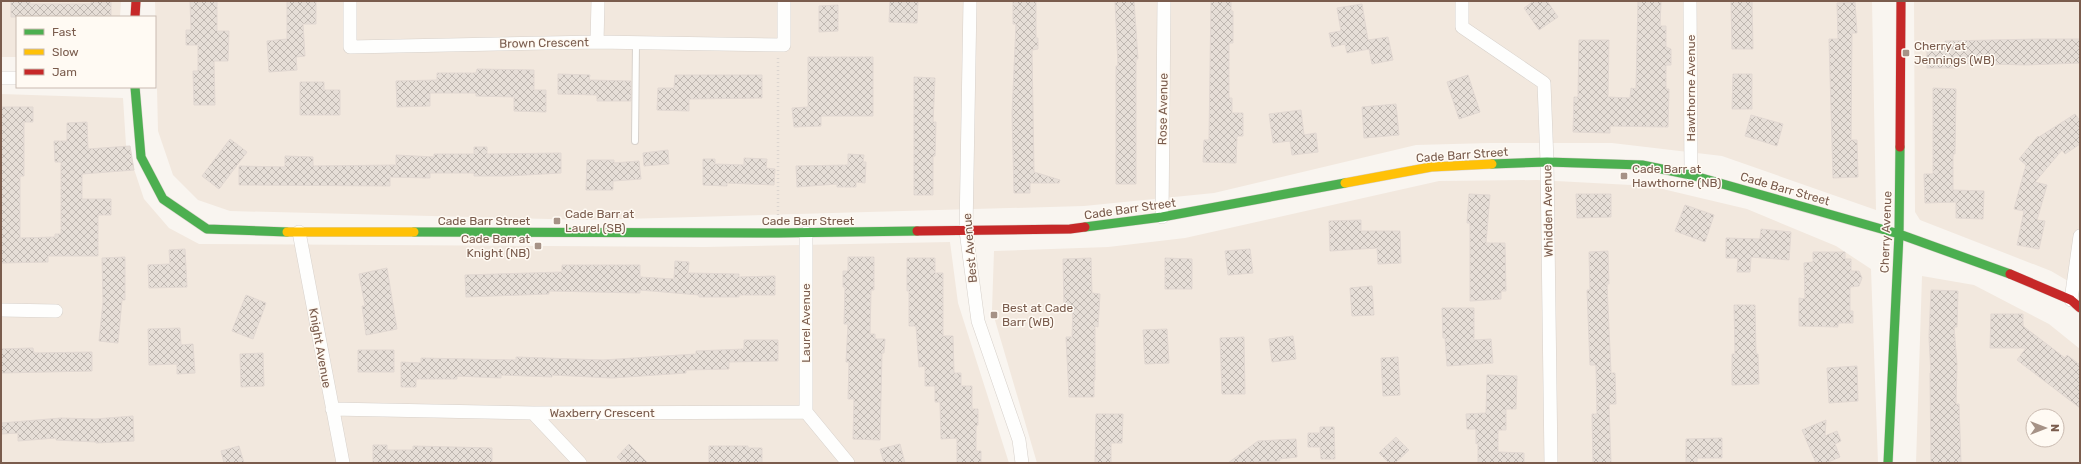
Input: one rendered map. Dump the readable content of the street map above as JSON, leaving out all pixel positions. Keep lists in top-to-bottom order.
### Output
{
  "streets": {
    "street": [
      "Brown Crescent",
      "Hawthorne Avenue",
      "Rose Avenue",
      "Cade Barr Street",
      "Whidden Avenue",
      "Cherry Avenue",
      "Best Avenue",
      "Laurel Avenue",
      "Knight Avenue",
      "Waxberry Crescent"
    ]
  },
  "crossings": [
    ["Hawthorne Avenue", "Cade Barr Street"],
    ["Rose Avenue", "Cade Barr Street"],
    ["Cade Barr Street", "Whidden Avenue"],
    ["Cade Barr Street", "Cherry Avenue"],
    ["Cade Barr Street", "Best Avenue"],
    ["Cade Barr Street", "Laurel Avenue"],
    ["Cade Barr Street", "Knight Avenue"],
    ["Laurel Avenue", "Waxberry Crescent"],
    ["Knight Avenue", "Waxberry Crescent"]
  ],
  "places": {
    "transit": [
      "Cherry at Jennings (WB)",
      "Cade Barr at Hawthorne (NB)",
      "Cade Barr at Laurel (SB)",
      "Cade Barr at Knight (NB)",
      "Best at Cade Barr (WB)"
    ]
  },
  "legend": ["Fast", "Slow", "Jam"],
  "north": "right"
}
